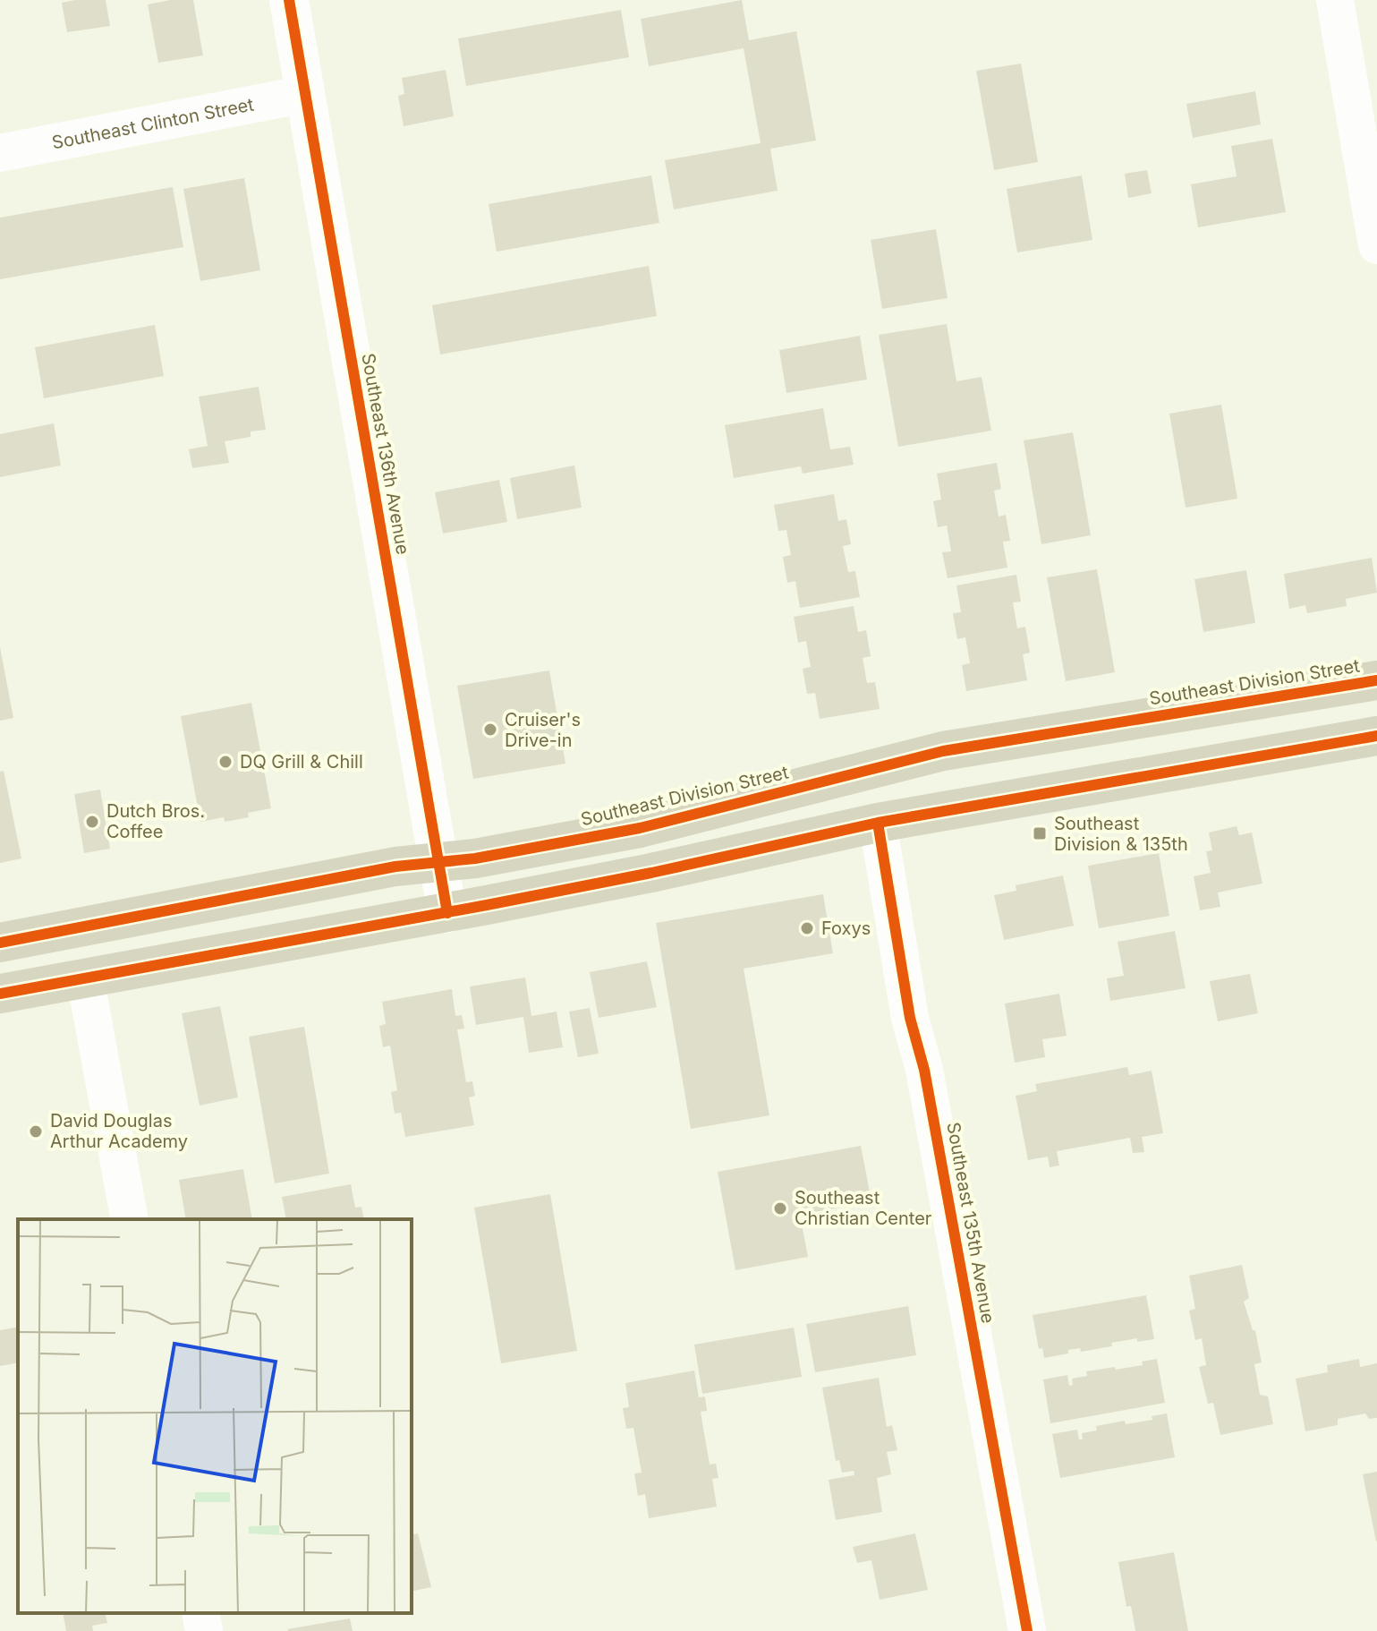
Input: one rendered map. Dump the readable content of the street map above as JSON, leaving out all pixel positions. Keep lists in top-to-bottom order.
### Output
{
  "streets": {
    "main road": ["Southeast Division Street"],
    "street": ["Southeast Clinton Street", "Southeast 136th Avenue", "Southeast 135th Avenue"]
  },
  "crossings": [
    ["Southeast Clinton Street", "Southeast 136th Avenue"],
    ["Southeast 136th Avenue", "Southeast Division Street"]
  ],
  "places": {
    "other": [
      "Cruiser's Drive-in",
      "DQ Grill & Chill",
      "Dutch Bros. Coffee",
      "Foxys",
      "David Douglas Arthur Academy",
      "Southeast Christian Center"
    ],
    "transit": ["Southeast Division & 135th"]
  }
}
